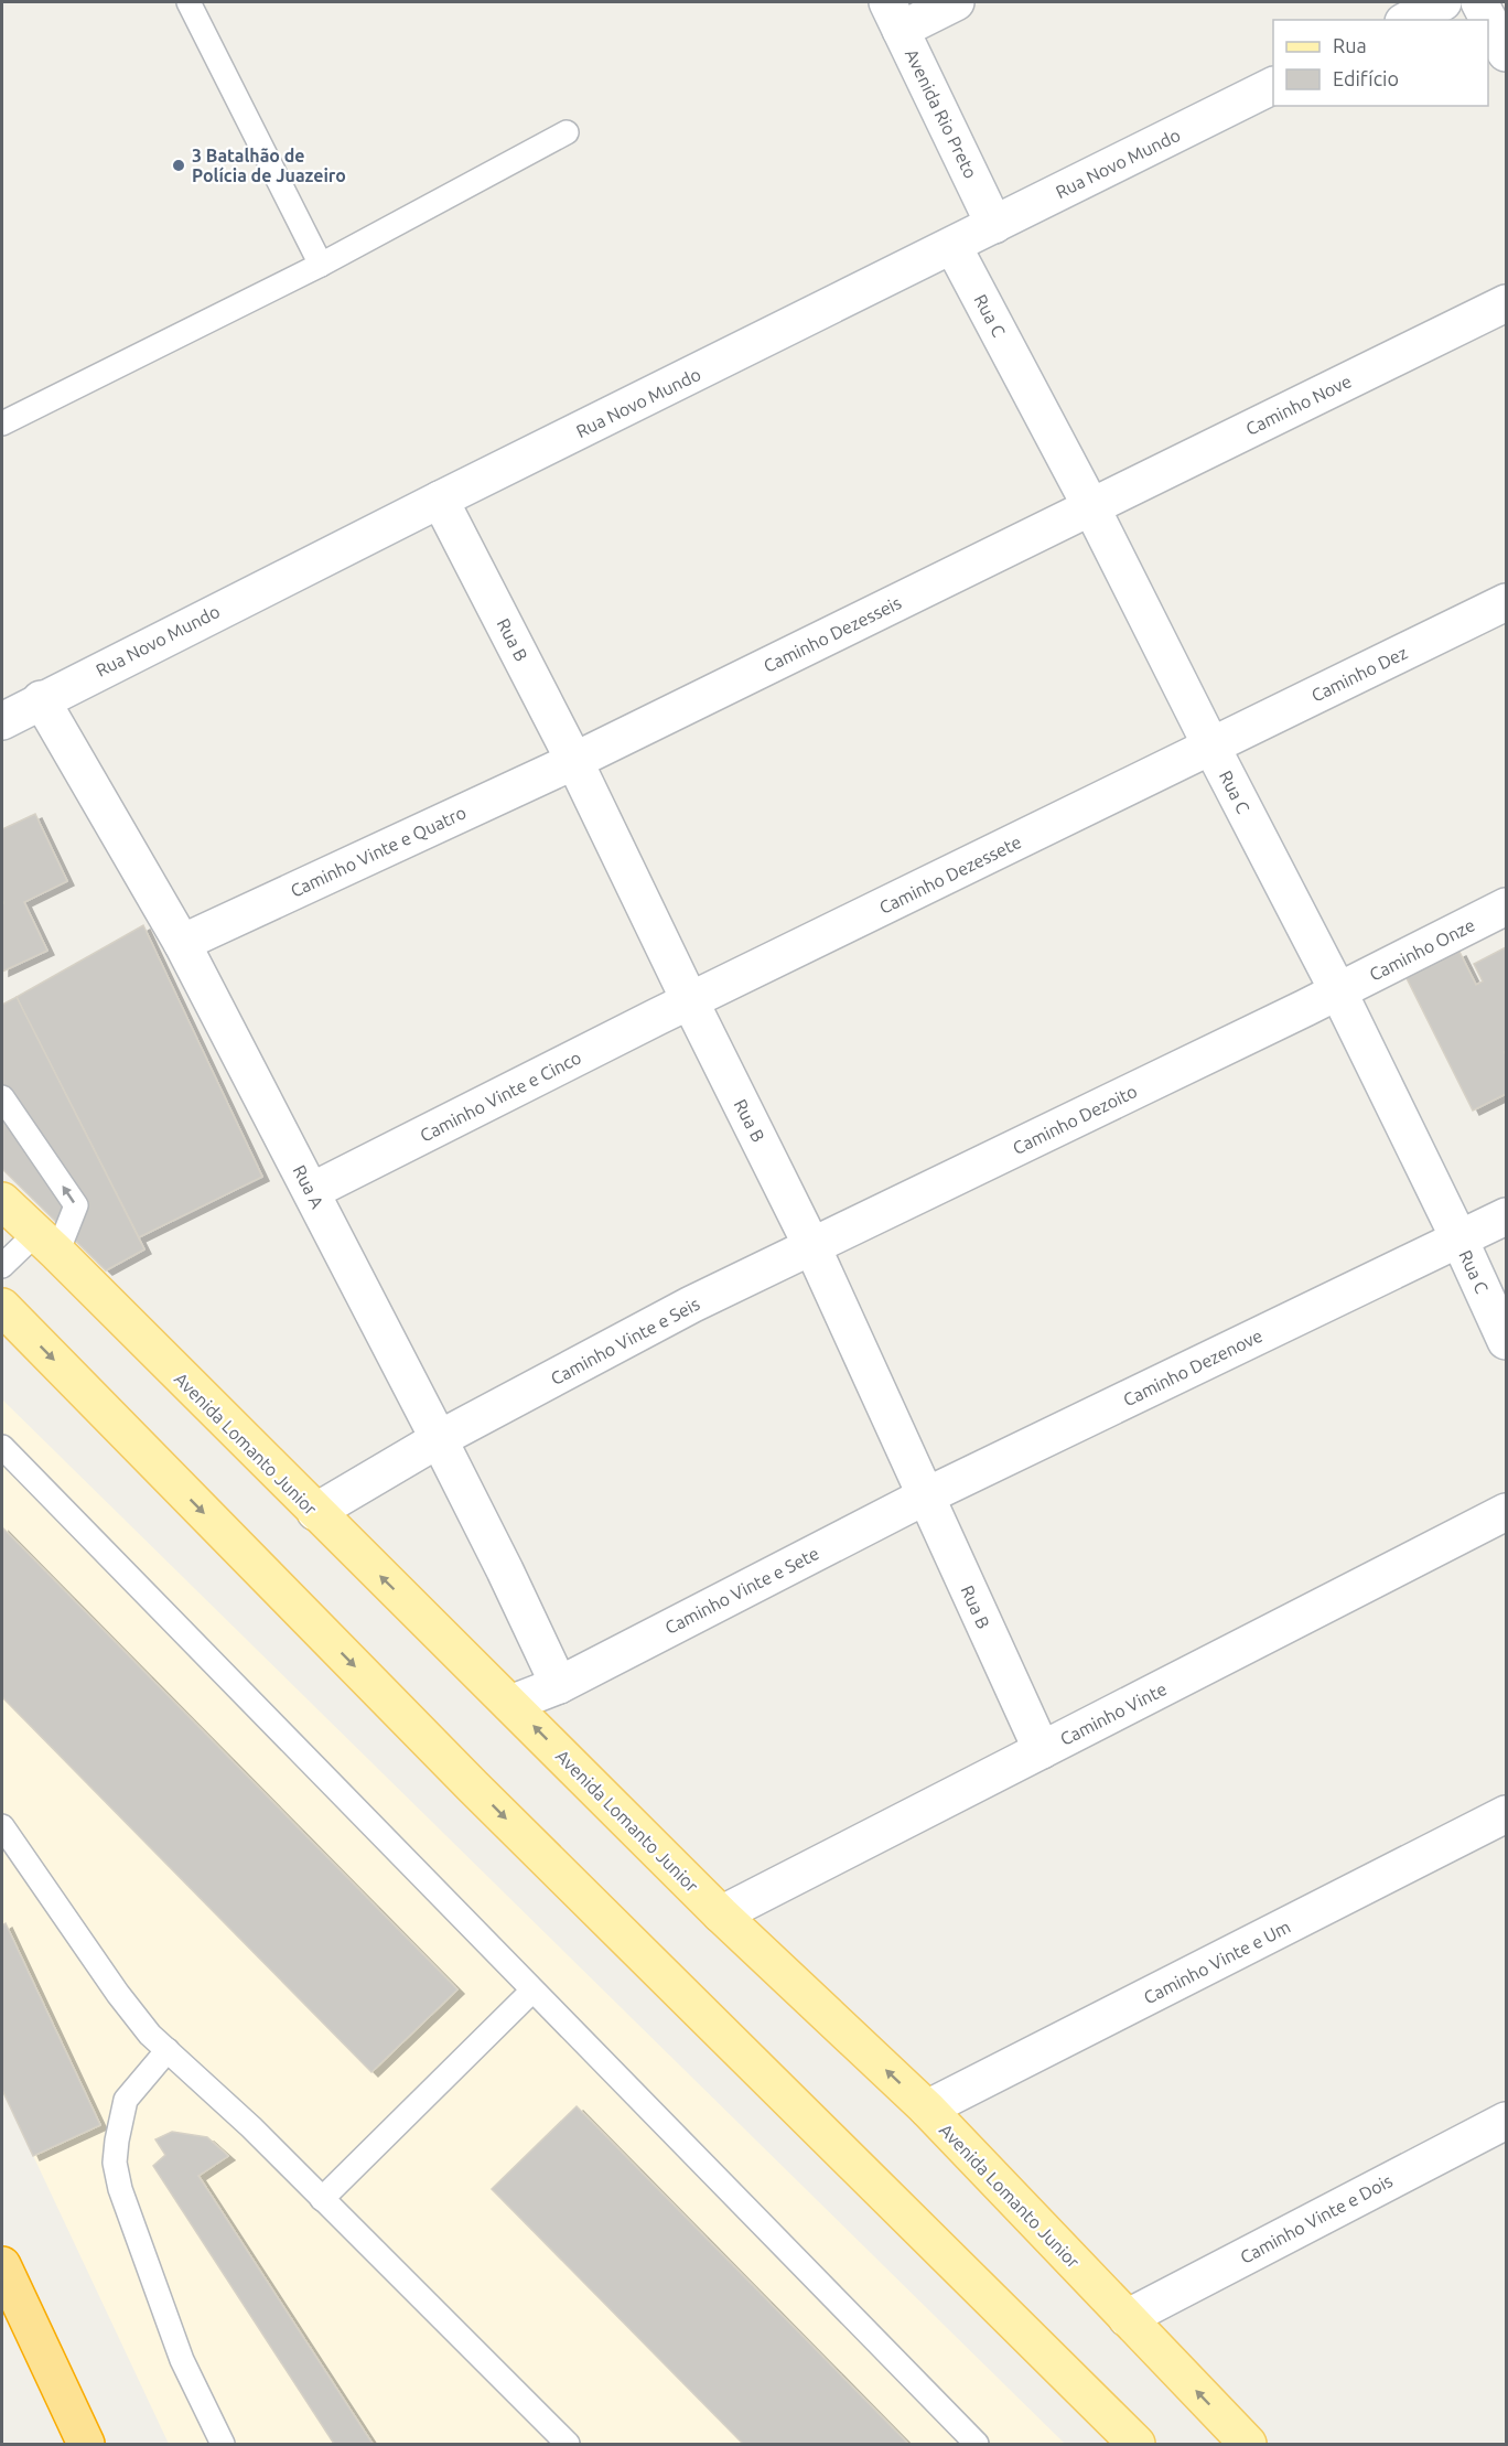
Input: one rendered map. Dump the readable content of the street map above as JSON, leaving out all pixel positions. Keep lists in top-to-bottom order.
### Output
{
  "streets": {
    "main road": ["Avenida Lomanto Junior"],
    "street": [
      "Avenida Rio Preto",
      "Rua Novo Mundo",
      "Rua C",
      "Caminho Nove",
      "Caminho Dezesseis",
      "Rua B",
      "Caminho Dez",
      "Caminho Vinte e Quatro",
      "Caminho Dezessete",
      "Caminho Onze",
      "Caminho Vinte e Cinco",
      "Caminho Dezoito",
      "Rua A",
      "Caminho Vinte e Seis",
      "Caminho Dezenove",
      "Caminho Vinte e Sete",
      "Caminho Vinte",
      "Caminho Vinte e Um",
      "Caminho Vinte e Dois"
    ]
  },
  "crossings": [
    ["Avenida Rio Preto", "Rua Novo Mundo"],
    ["Rua Novo Mundo", "Rua C"],
    ["Rua Novo Mundo", "Rua B"],
    ["Rua Novo Mundo", "Rua A"],
    ["Rua C", "Caminho Nove"],
    ["Rua C", "Caminho Dezesseis"],
    ["Rua C", "Caminho Dez"],
    ["Rua C", "Caminho Dezessete"],
    ["Rua C", "Caminho Onze"],
    ["Rua C", "Caminho Dezoito"],
    ["Rua C", "Caminho Dezenove"],
    ["Caminho Nove", "Caminho Dezesseis"],
    ["Caminho Dezesseis", "Rua B"],
    ["Caminho Dezesseis", "Caminho Vinte e Quatro"],
    ["Rua B", "Caminho Vinte e Quatro"],
    ["Rua B", "Caminho Dezessete"],
    ["Rua B", "Caminho Vinte e Cinco"],
    ["Rua B", "Caminho Dezoito"],
    ["Rua B", "Caminho Vinte e Seis"],
    ["Rua B", "Caminho Dezenove"],
    ["Rua B", "Caminho Vinte e Sete"],
    ["Rua B", "Caminho Vinte"],
    ["Caminho Dez", "Caminho Dezessete"],
    ["Caminho Vinte e Quatro", "Rua A"],
    ["Caminho Dezessete", "Caminho Vinte e Cinco"],
    ["Caminho Onze", "Caminho Dezoito"],
    ["Caminho Vinte e Cinco", "Rua A"],
    ["Caminho Dezoito", "Caminho Vinte e Seis"],
    ["Rua A", "Caminho Vinte e Seis"],
    ["Rua A", "Caminho Vinte e Sete"],
    ["Caminho Vinte e Seis", "Avenida Lomanto Junior"],
    ["Caminho Dezenove", "Caminho Vinte e Sete"],
    ["Avenida Lomanto Junior", "Caminho Vinte e Sete"],
    ["Avenida Lomanto Junior", "Caminho Vinte"],
    ["Avenida Lomanto Junior", "Caminho Vinte e Um"],
    ["Avenida Lomanto Junior", "Caminho Vinte e Dois"]
  ],
  "places": ["3 Batalhão de Polícia de Juazeiro"],
  "legend": ["Rua", "Edifício"]
}
